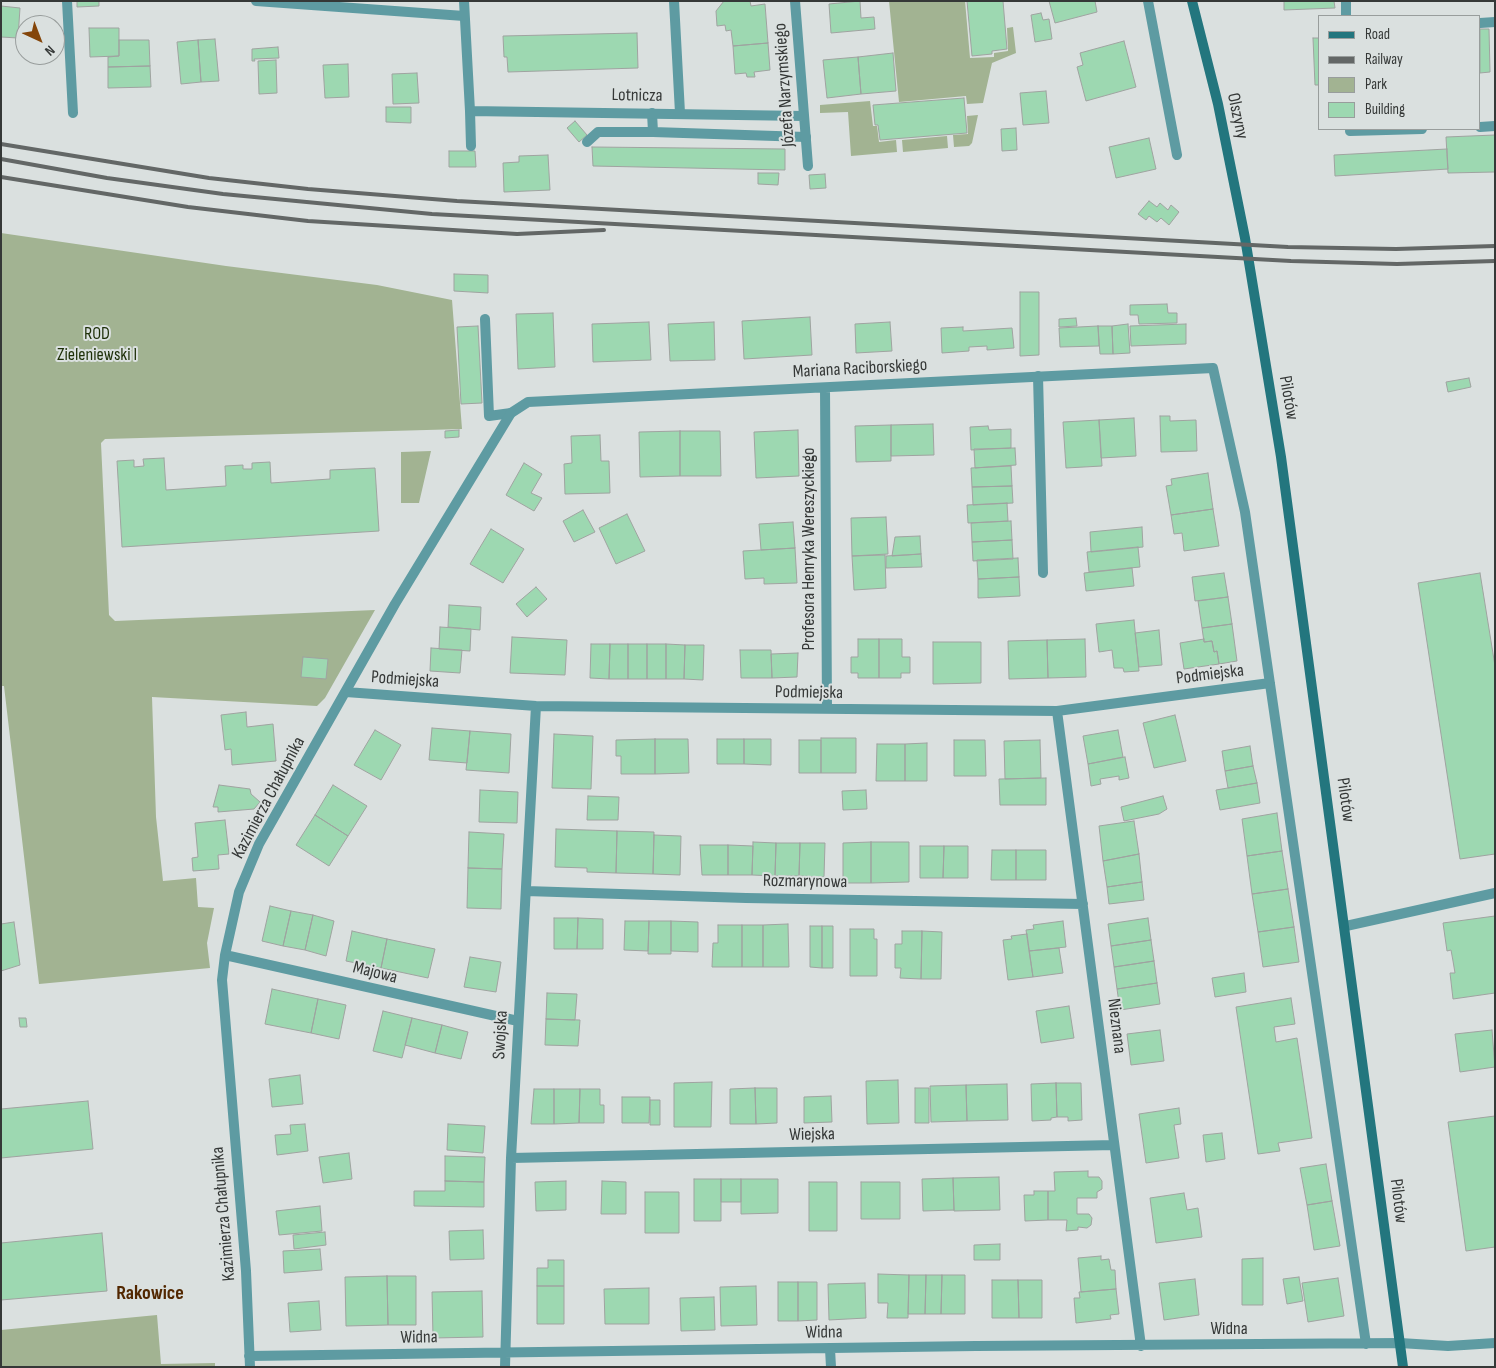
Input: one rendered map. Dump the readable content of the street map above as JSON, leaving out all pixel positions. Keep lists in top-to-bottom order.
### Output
{
  "streets": {
    "street": [
      "Józefa Narzymskiego",
      "Lotnicza",
      "Olszyny",
      "Mariana Raciborskiego",
      "Pilotów",
      "Profesora Henryka Wereszyckiego",
      "Podmiejska",
      "Kazimierza Chałupnika",
      "Rozmarynowa",
      "Majowa",
      "Nieznana",
      "Swojska",
      "Wiejska",
      "Widna"
    ]
  },
  "crossings": [
    ["Józefa Narzymskiego", "Lotnicza"],
    ["Olszyny", "Pilotów"],
    ["Mariana Raciborskiego", "Profesora Henryka Wereszyckiego"],
    ["Mariana Raciborskiego", "Podmiejska"],
    ["Mariana Raciborskiego", "Kazimierza Chałupnika"],
    ["Pilotów", "Widna"],
    ["Profesora Henryka Wereszyckiego", "Podmiejska"],
    ["Podmiejska", "Kazimierza Chałupnika"],
    ["Podmiejska", "Nieznana"],
    ["Podmiejska", "Swojska"],
    ["Kazimierza Chałupnika", "Majowa"],
    ["Kazimierza Chałupnika", "Widna"],
    ["Rozmarynowa", "Nieznana"],
    ["Rozmarynowa", "Swojska"],
    ["Majowa", "Swojska"],
    ["Nieznana", "Wiejska"],
    ["Nieznana", "Widna"],
    ["Swojska", "Wiejska"],
    ["Swojska", "Widna"]
  ],
  "districts": ["Rakowice"],
  "parks": ["ROD Zieleniewski I"],
  "legend": [
    "Road",
    "Railway",
    "Park",
    "Building"
  ],
  "north": "bottom right"
}
